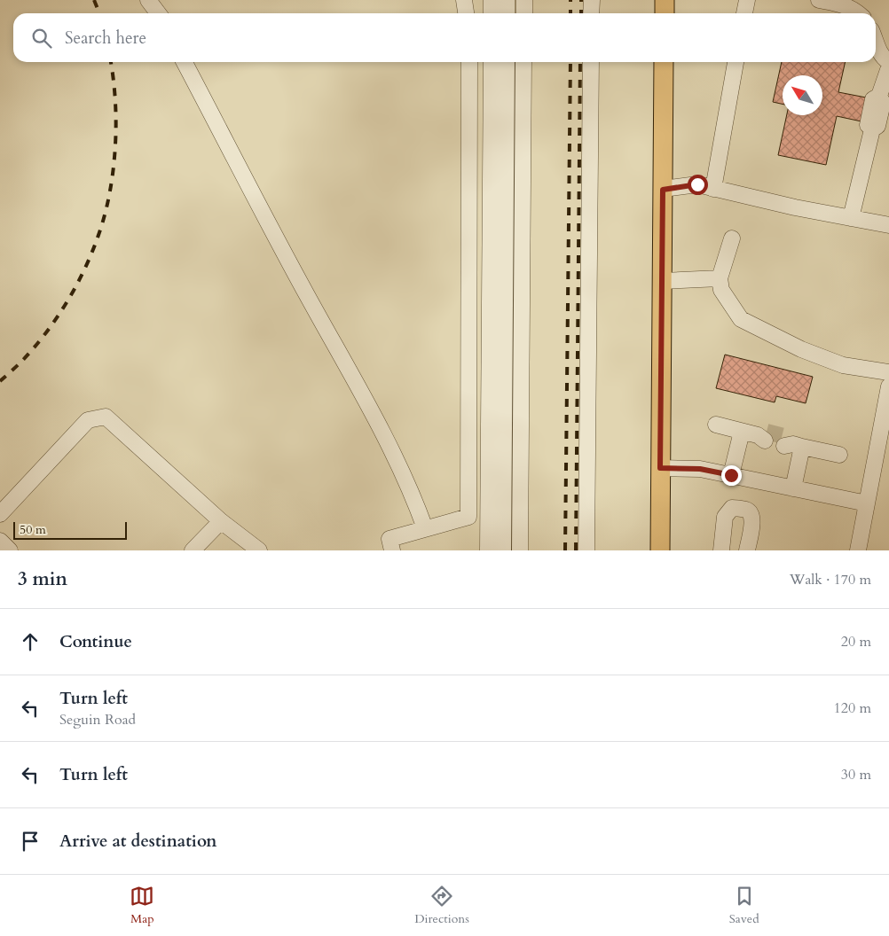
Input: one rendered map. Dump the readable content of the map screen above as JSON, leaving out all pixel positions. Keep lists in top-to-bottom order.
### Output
{
  "scale_bar": "50 m",
  "north": "top left",
  "page": {
    "search": "Search here",
    "scale": "50 m",
    "heading": ["3 min", "Walk · 170 m"],
    "list": [
      ["Continue", "20 m"],
      ["Turn left", "Seguin Road", "120 m"],
      ["Turn left", "30 m"],
      "Arrive at destination"
    ],
    "nav": ["Map", "Directions", "Saved"]
  }
}
